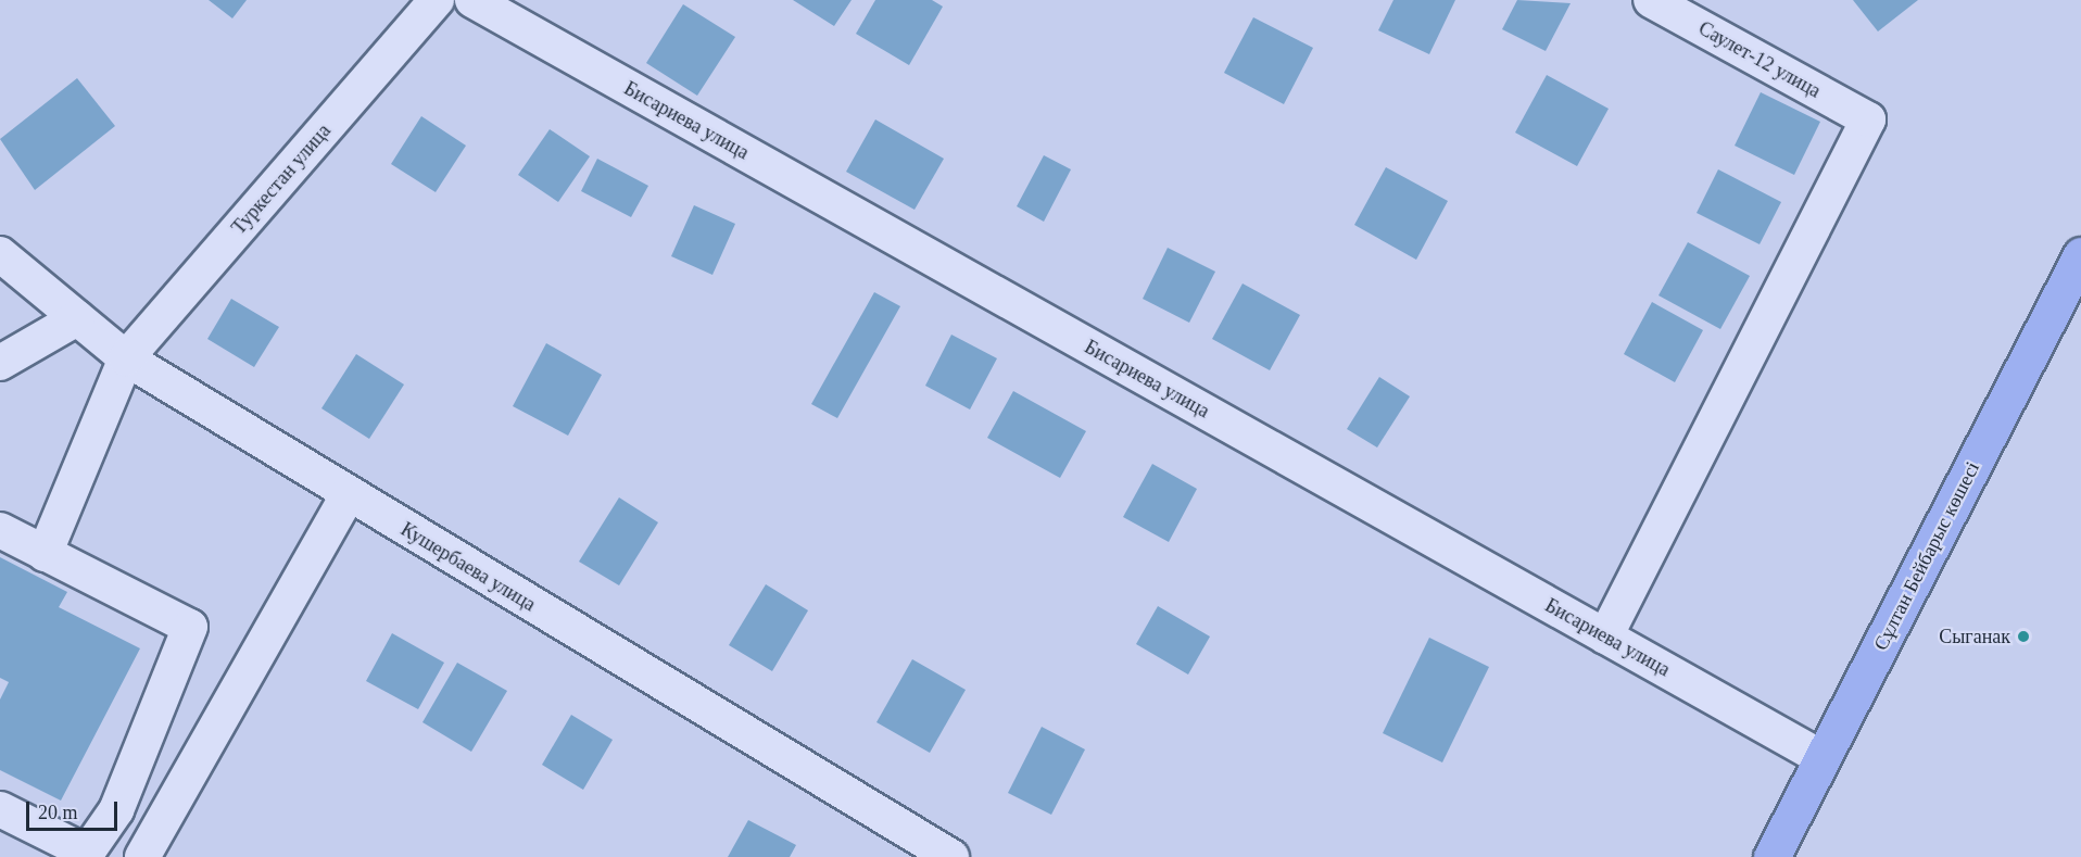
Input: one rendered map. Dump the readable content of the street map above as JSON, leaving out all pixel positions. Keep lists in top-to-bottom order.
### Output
{
  "streets": {
    "main road": ["Сұлтан Бейбарыс көшесі"],
    "street": [
      "Саулет-12 улица",
      "Бисариева улица",
      "Туркестан улица",
      "Кушербаева улица"
    ]
  },
  "crossings": [
    ["Саулет-12 улица", "Бисариева улица"],
    ["Бисариева улица", "Сұлтан Бейбарыс көшесі"],
    ["Туркестан улица", "Кушербаева улица"]
  ],
  "places": ["Сыганак"],
  "scale_bar": "20 m"
}
